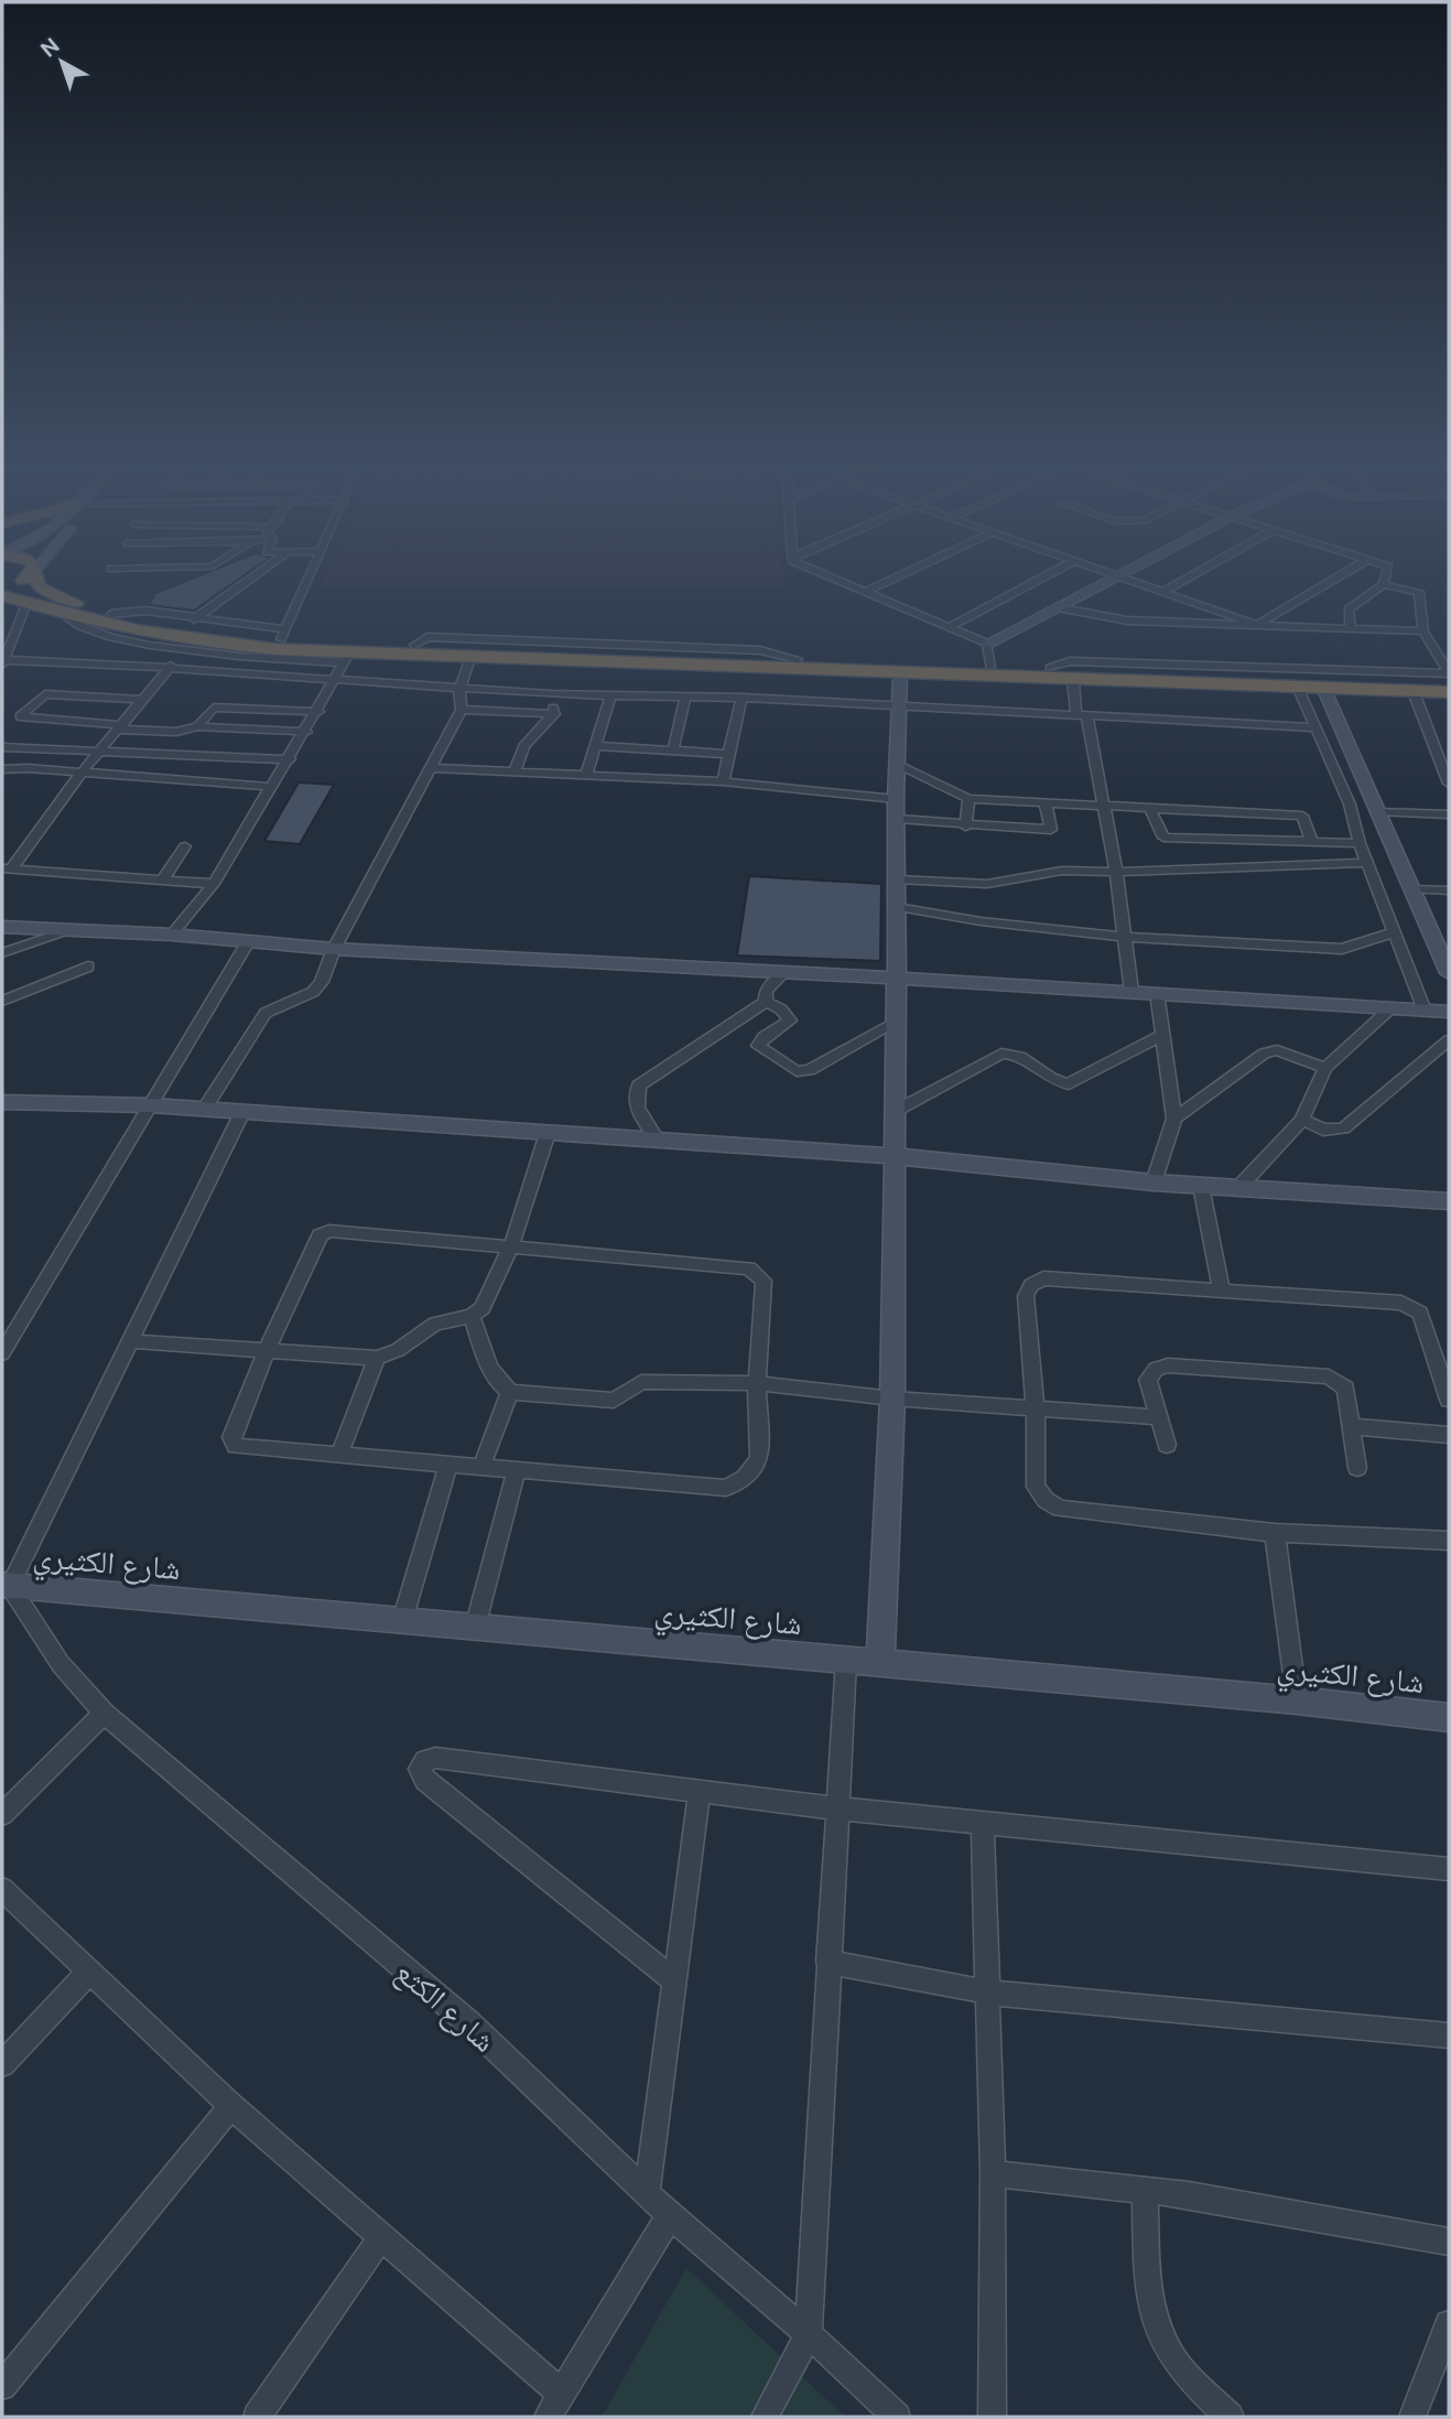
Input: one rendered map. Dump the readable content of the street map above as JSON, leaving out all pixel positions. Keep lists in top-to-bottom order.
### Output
{
  "streets": {
    "street": ["شارع الكثيري", "شارع الكثع"]
  },
  "crossings": [
    ["شارع الكثيري", "شارع الكثع"]
  ],
  "north": "top left"
}
